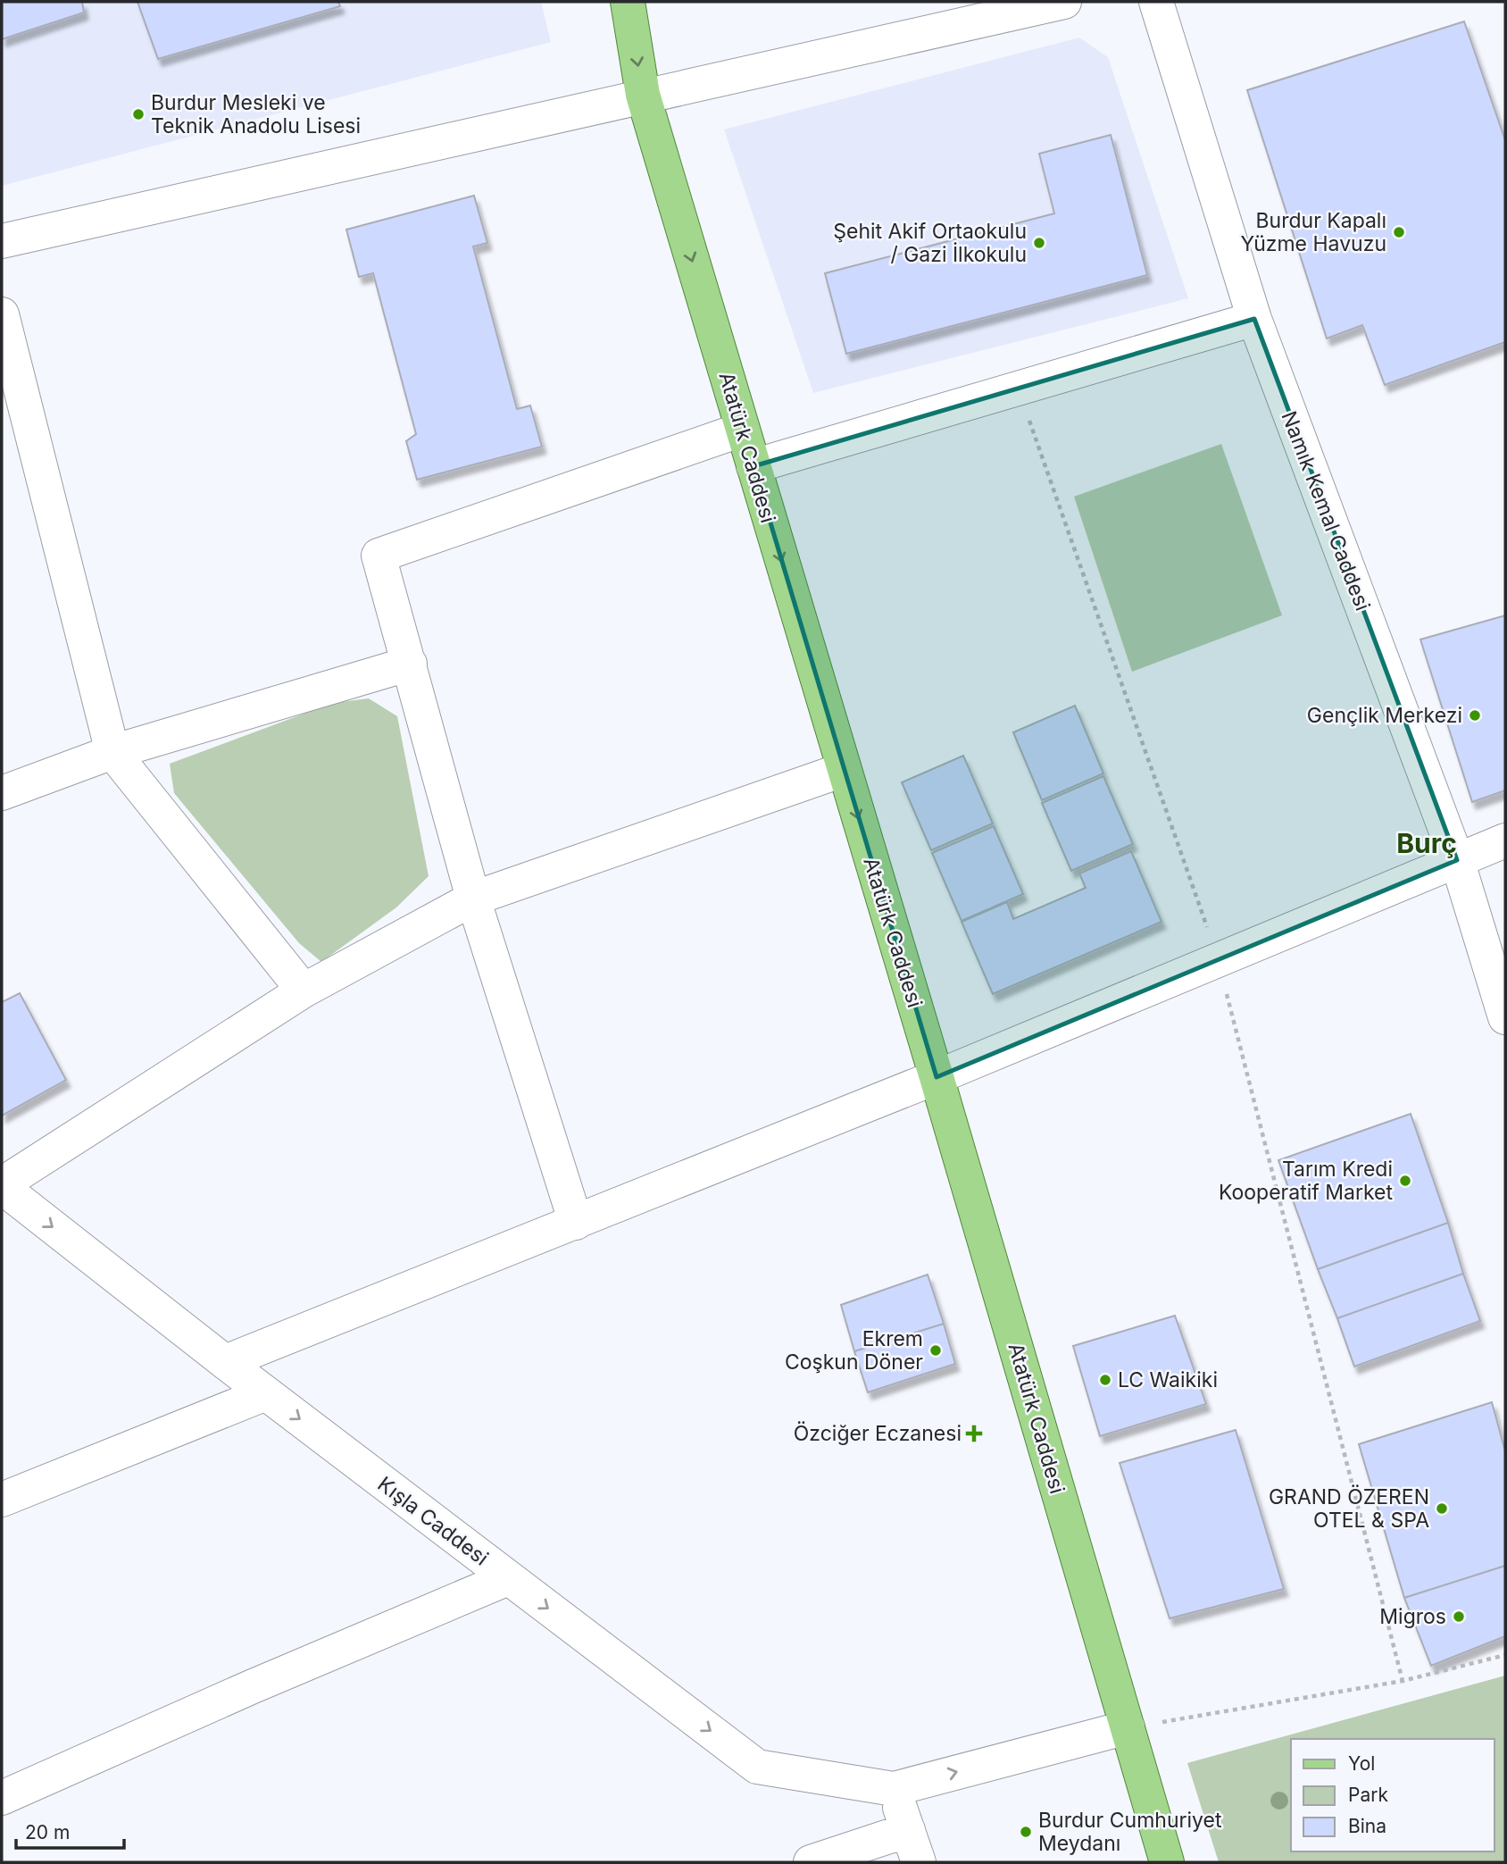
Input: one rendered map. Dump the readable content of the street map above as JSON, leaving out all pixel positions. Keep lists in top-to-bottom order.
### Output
{
  "streets": {
    "main road": ["Atatürk Caddesi"],
    "street": ["Namık Kemal Caddesi", "Kışla Caddesi"]
  },
  "one_way": ["Atatürk Caddesi", "Kışla Caddesi"],
  "districts": ["Burç"],
  "places": {
    "other": [
      "Burdur Mesleki ve Teknik Anadolu Lisesi",
      "Burdur Kapalı Yüzme Havuzu",
      "Şehit Akif Ortaokulu / Gazi İlkokulu",
      "Gençlik Merkezi",
      "Tarım Kredi Kooperatif Market",
      "Ekrem Coşkun Döner",
      "LC Waikiki",
      "GRAND ÖZEREN OTEL & SPA",
      "Migros",
      "Burdur Cumhuriyet Meydanı"
    ],
    "health": ["Özciğer Eczanesi"]
  },
  "legend": ["Yol", "Park", "Bina"],
  "scale_bar": "20 m"
}
